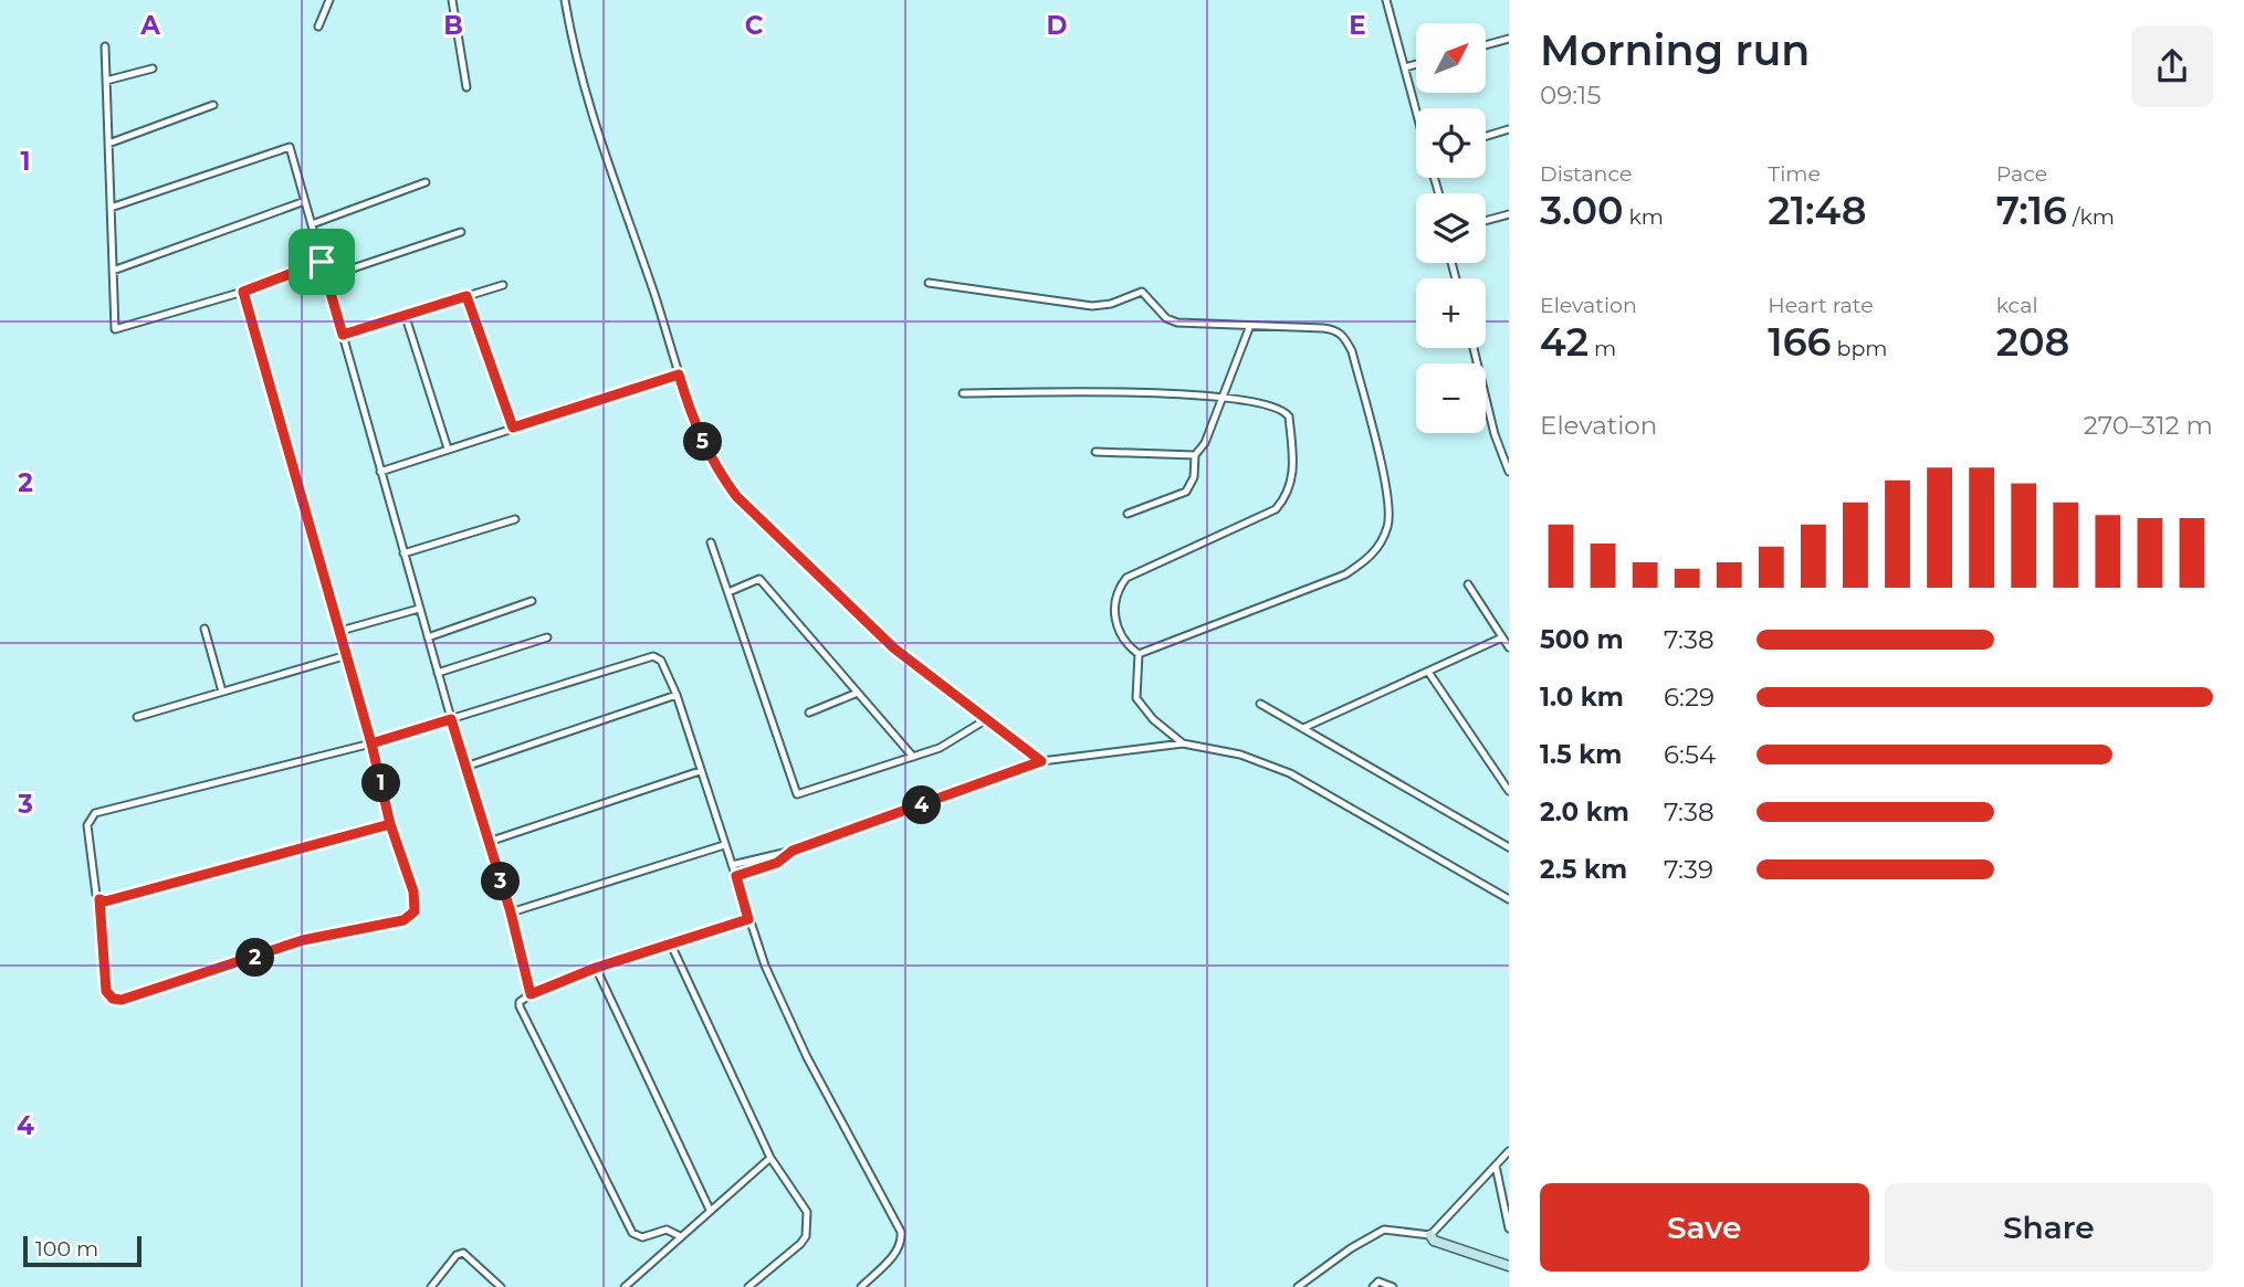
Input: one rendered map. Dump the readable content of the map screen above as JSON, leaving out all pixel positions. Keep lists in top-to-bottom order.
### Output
{
  "scale_bar": "100 m",
  "north": "top right",
  "page": {
    "heading": ["Morning run", "09:15"],
    "map_buttons": ["+", "−"],
    "stats": [
      ["Distance", "3.00 km"],
      ["Time", "21:48"],
      ["Pace", "7:16 /km"],
      ["Elevation", "42 m"],
      ["Heart rate", "166 bpm"],
      ["kcal", "208"]
    ],
    "chart": ["Elevation", "270–312 m"],
    "pins": [
      "5",
      "1",
      "4",
      "3",
      "2"
    ],
    "list": [
      {
        "name": "500 m",
        "note": "7:38"
      },
      {
        "name": "1.0 km",
        "note": "6:29"
      },
      {
        "name": "1.5 km",
        "note": "6:54"
      },
      {
        "name": "2.0 km",
        "note": "7:38"
      },
      {
        "name": "2.5 km",
        "note": "7:39"
      }
    ],
    "buttons": ["Save", "Share"],
    "scale": "100 m"
  },
  "grid": {
    "columns": [
      "A",
      "B",
      "C",
      "D",
      "E"
    ],
    "rows": [
      "1",
      "2",
      "3",
      "4"
    ]
  }
}
